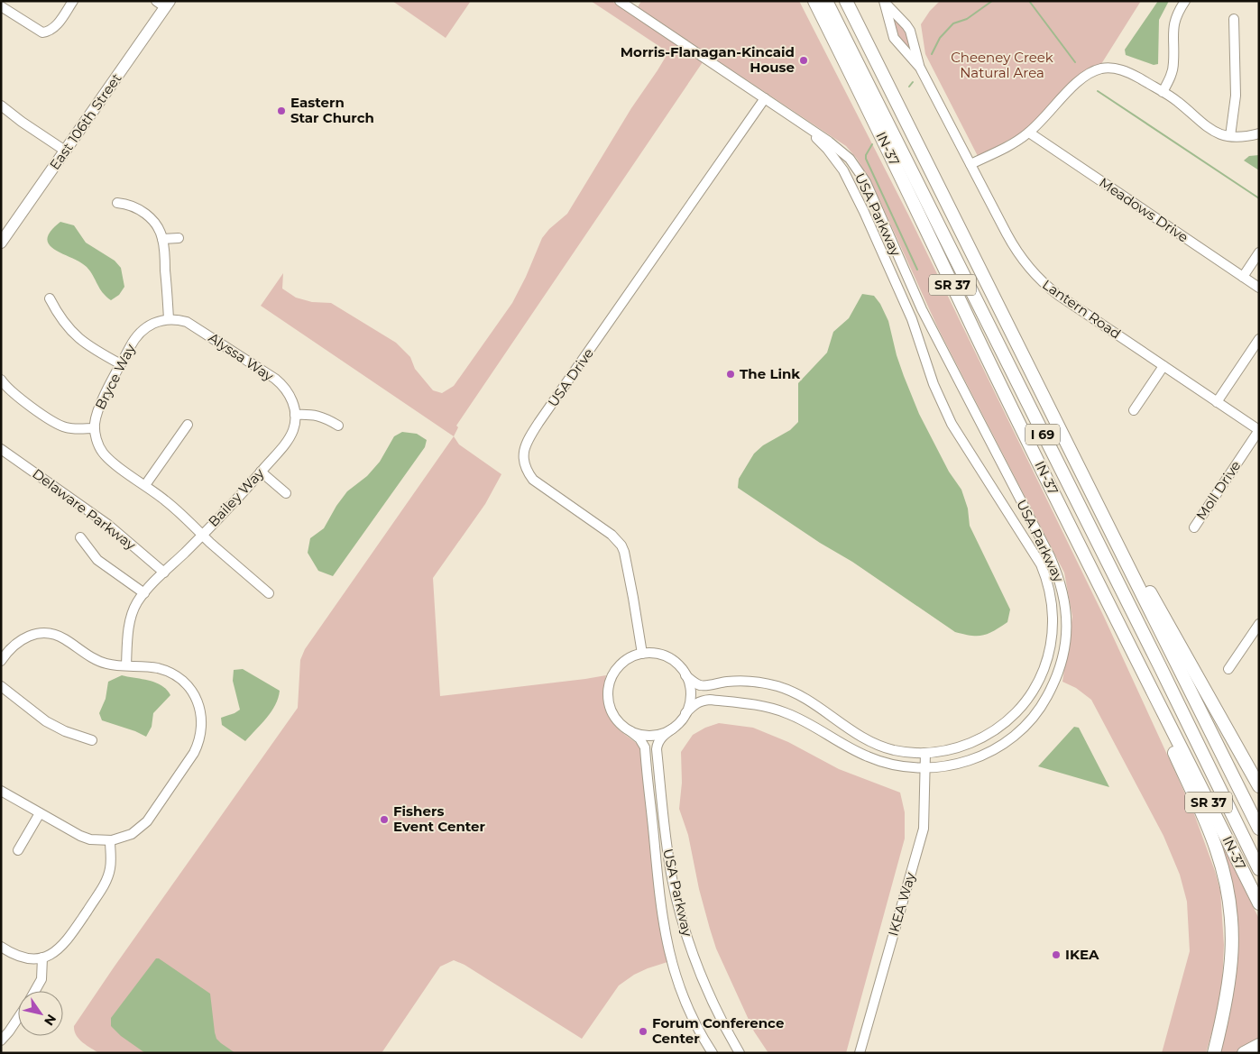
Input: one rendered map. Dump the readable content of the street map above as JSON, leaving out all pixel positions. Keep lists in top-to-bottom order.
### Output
{
  "streets": {
    "highway": ["IN-37", "SR 37", "I 69"],
    "main road": ["East 106th Street"],
    "street": [
      "Meadows Drive",
      "USA Parkway",
      "Lantern Road",
      "Alyssa Way",
      "Bryce Way",
      "USA Drive",
      "Moll Drive",
      "Bailey Way",
      "Delaware Parkway",
      "IKEA Way"
    ]
  },
  "crossings": [
    ["USA Parkway", "USA Drive"],
    ["USA Parkway", "IKEA Way"],
    ["SR 37", "I 69"],
    ["Lantern Road", "Moll Drive"],
    ["Alyssa Way", "Bryce Way"],
    ["Alyssa Way", "Bailey Way"],
    ["Bryce Way", "Bailey Way"],
    ["Bailey Way", "Delaware Parkway"]
  ],
  "parks": ["Cheeney Creek Natural Area"],
  "places": [
    "Morris-Flanagan-Kincaid House",
    "Eastern Star Church",
    "The Link",
    "Fishers Event Center",
    "IKEA",
    "Forum Conference Center"
  ],
  "north": "bottom right"
}
